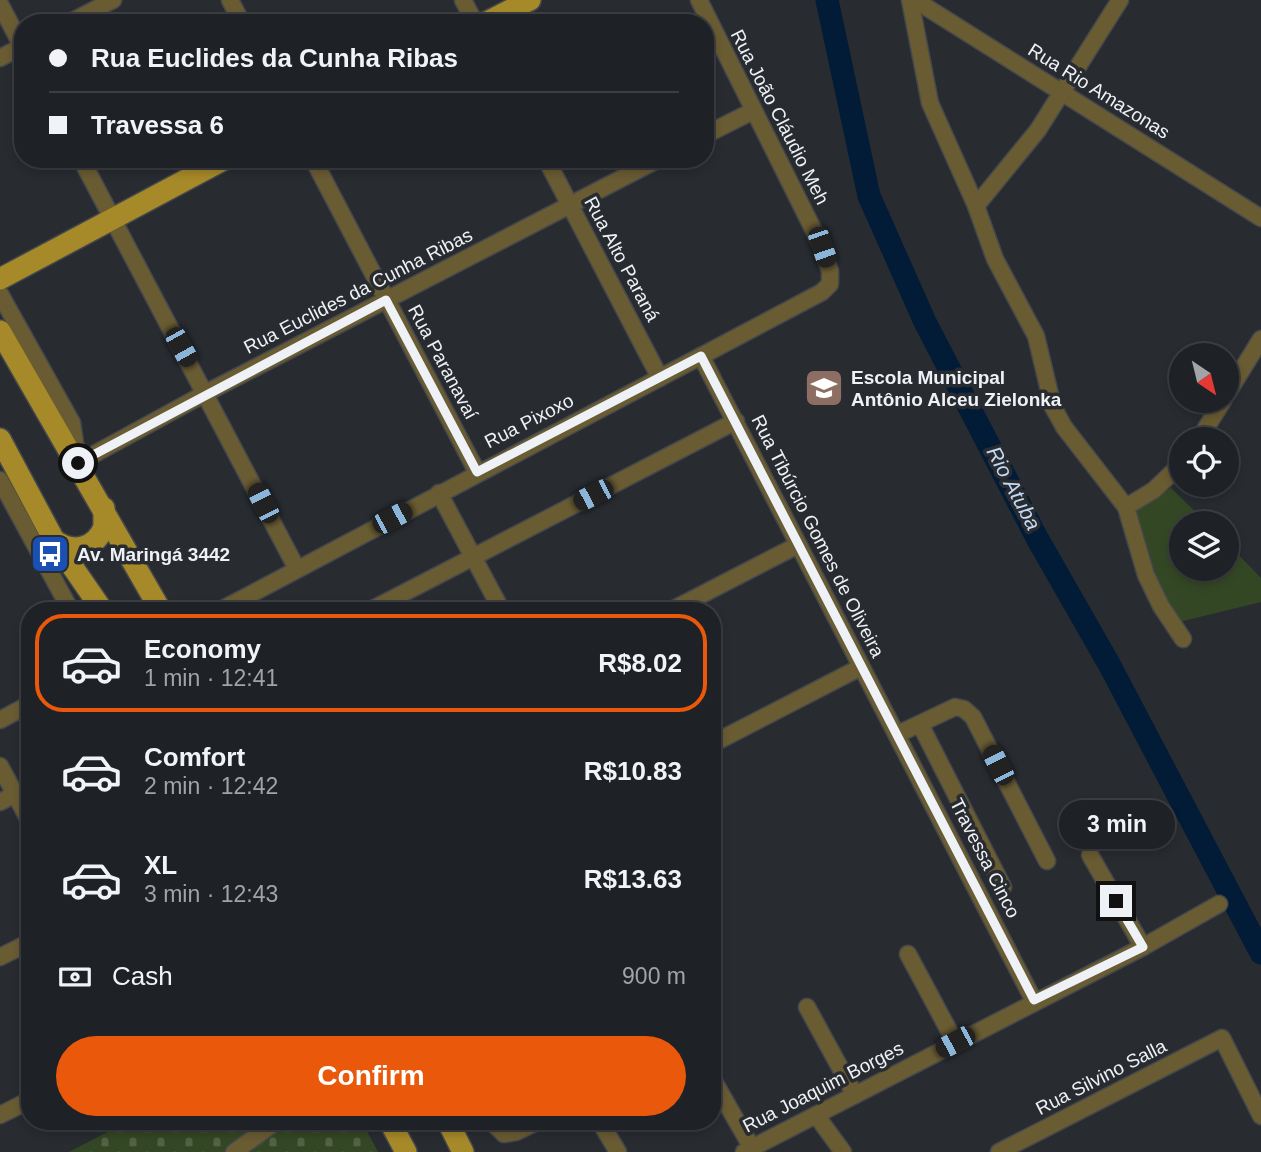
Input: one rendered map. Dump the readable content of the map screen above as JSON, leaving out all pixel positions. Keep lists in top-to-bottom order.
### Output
{
  "streets": {
    "street": [
      "Rua Rio Amazonas",
      "Rua João Cláudio Meh",
      "Rua Alto Paraná",
      "Rua Euclides da Cunha Ribas",
      "Rua Paranavaí",
      "Rua Pixoxo",
      "Rua Tibúrcio Gomes de Oliveira",
      "Travessa Cinco",
      "Rua Silvino Salla",
      "Rua Joaquim Borges"
    ]
  },
  "crossings": [
    ["Rua João Cláudio Meh", "Rua Pixoxo"],
    ["Rua Alto Paraná", "Rua Euclides da Cunha Ribas"],
    ["Rua Alto Paraná", "Rua Pixoxo"],
    ["Rua Euclides da Cunha Ribas", "Rua Paranavaí"],
    ["Rua Paranavaí", "Rua Pixoxo"],
    ["Rua Pixoxo", "Rua Tibúrcio Gomes de Oliveira"],
    ["Rua Tibúrcio Gomes de Oliveira", "Travessa Cinco"],
    ["Travessa Cinco", "Rua Joaquim Borges"]
  ],
  "water": ["Rio Atuba"],
  "places": {
    "school or university": ["Escola Municipal Antônio Alceu Zielonka"],
    "bus stop": ["Av. Maringá 3442"]
  },
  "north": "bottom right",
  "page": {
    "banner": ["Rua Euclides da Cunha Ribas", "Travessa 6"],
    "list": [
      {
        "name": "Economy",
        "note": "1 min · 12:41",
        "value": "R$8.02"
      },
      {
        "name": "Comfort",
        "note": "2 min · 12:42",
        "value": "R$10.83"
      },
      {
        "name": "XL",
        "note": "3 min · 12:43",
        "value": "R$13.63"
      }
    ],
    "bubble": "3 min",
    "pay": ["Cash", "900 m"],
    "buttons": "Confirm"
  }
}
